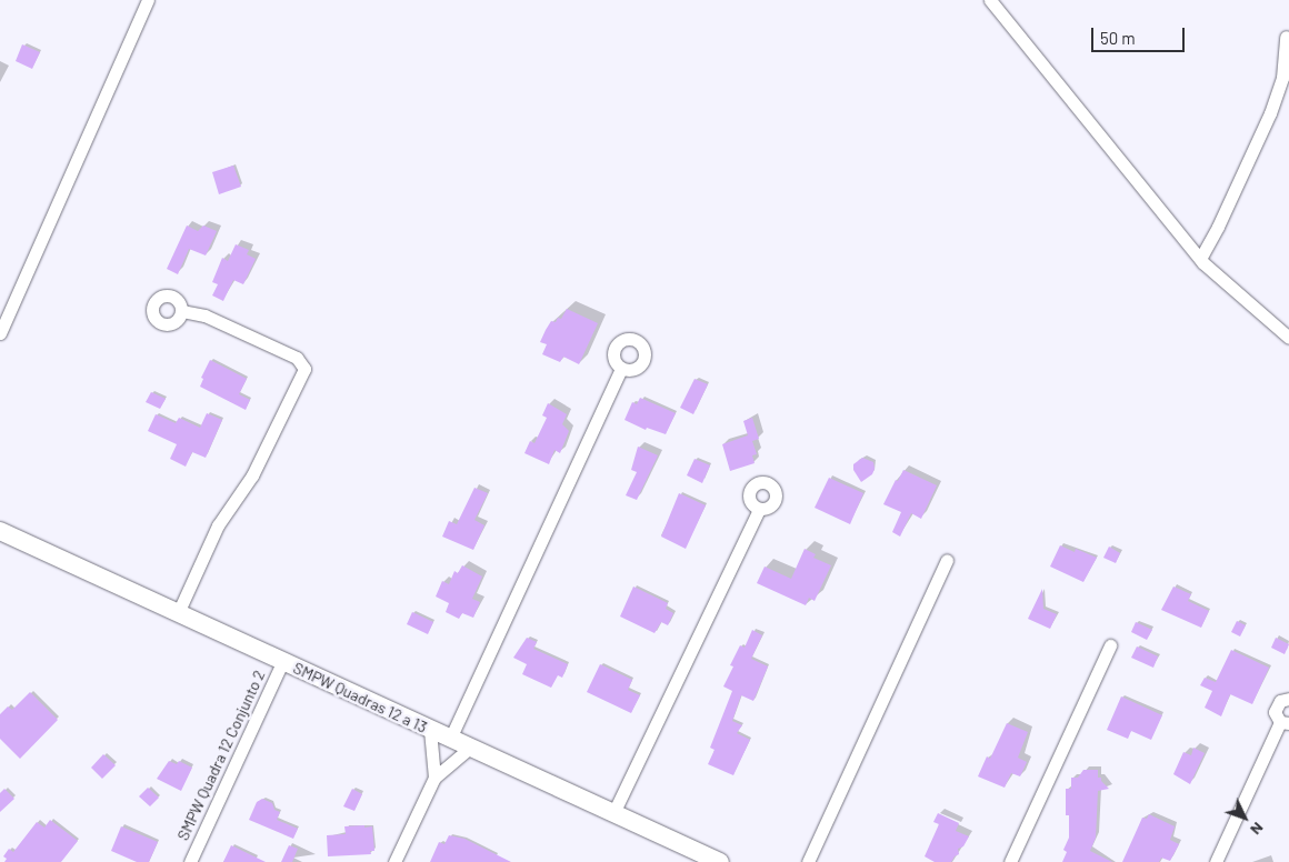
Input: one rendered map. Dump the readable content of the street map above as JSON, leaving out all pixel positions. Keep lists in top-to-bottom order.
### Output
{
  "streets": {
    "street": ["SMPW Quadras 12 a 13", "SMPW Quadra 12 Conjunto 2"]
  },
  "crossings": [
    ["SMPW Quadras 12 a 13", "SMPW Quadra 12 Conjunto 2"]
  ],
  "scale_bar": "50 m",
  "north": "bottom right"
}
